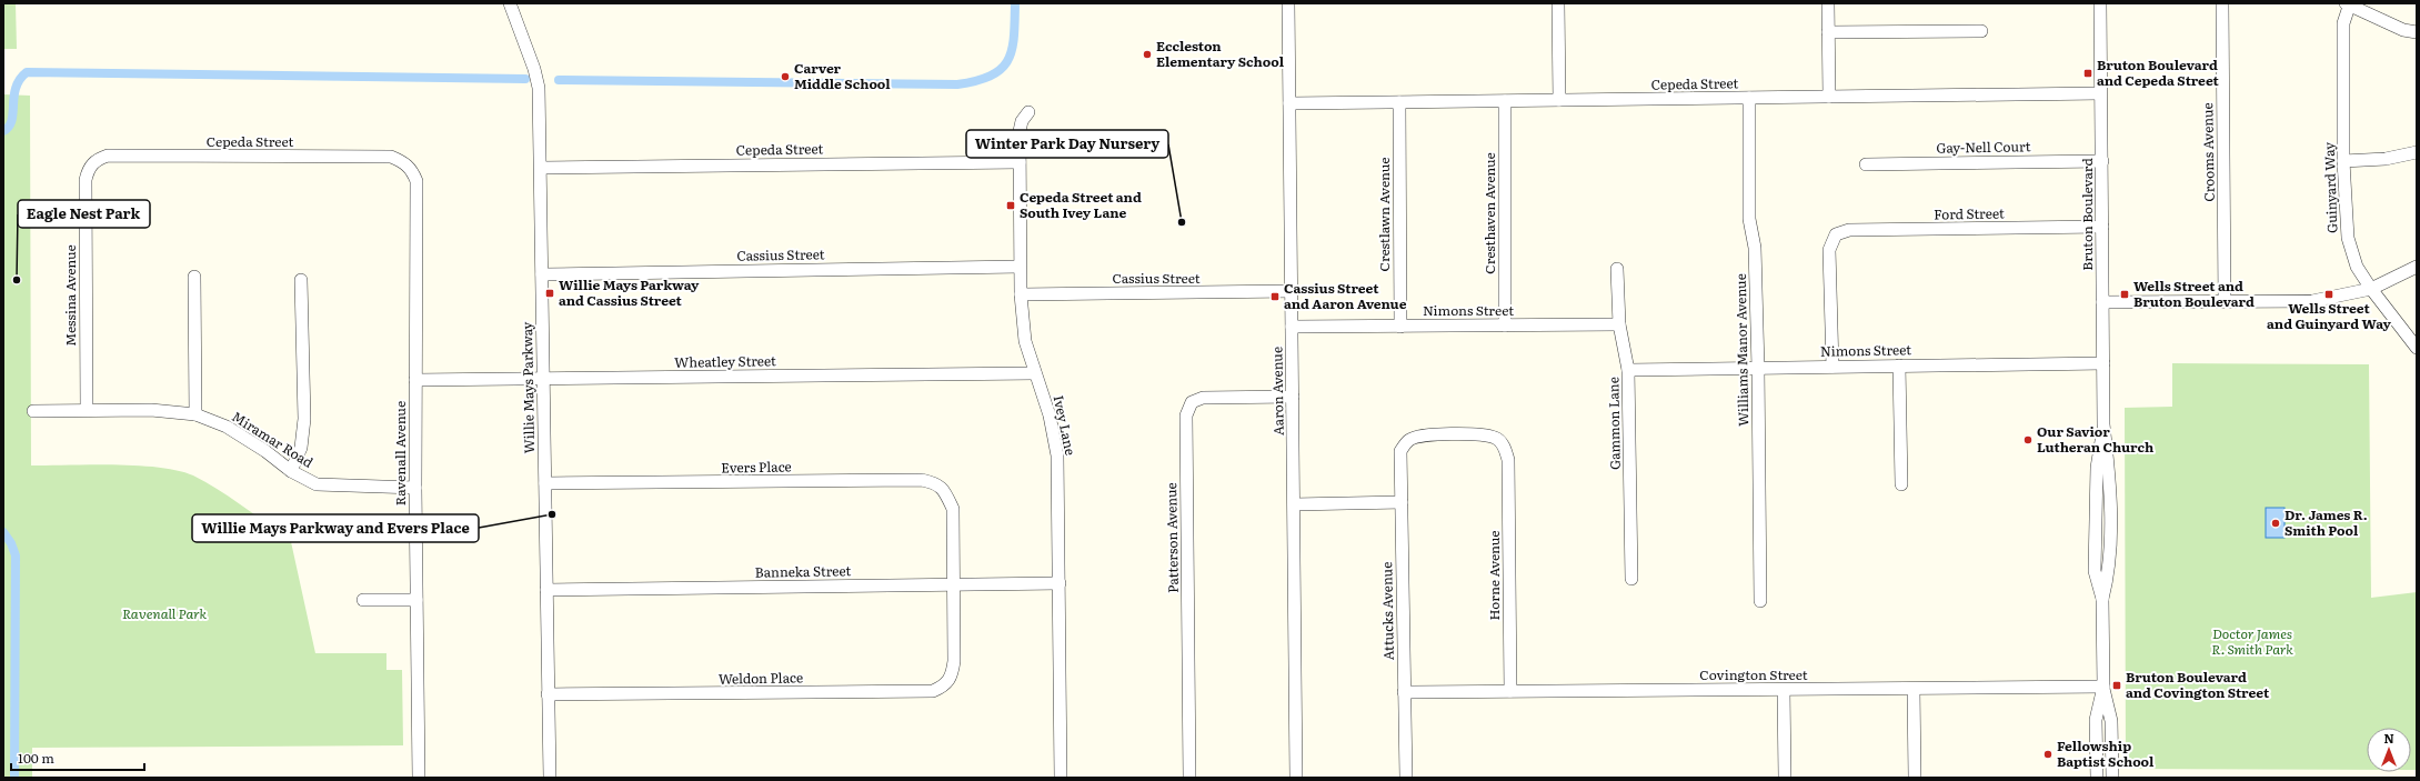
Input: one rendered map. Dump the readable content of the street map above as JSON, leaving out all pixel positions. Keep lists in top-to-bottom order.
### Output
{
  "streets": {
    "street": [
      "Cepeda Street",
      "Gay-Nell Court",
      "Crooms Avenue",
      "Guinyard Way",
      "Cresthaven Avenue",
      "Crestlawn Avenue",
      "Ford Street",
      "Bruton Boulevard",
      "Cassius Street",
      "Messina Avenue",
      "Nimons Street",
      "Williams Manor Avenue",
      "Wheatley Street",
      "Willie Mays Parkway",
      "Aaron Avenue",
      "Gammon Lane",
      "Ivey Lane",
      "Miramar Road",
      "Ravenall Avenue",
      "Evers Place",
      "Patterson Avenue",
      "Banneka Street",
      "Horne Avenue",
      "Attucks Avenue",
      "Covington Street",
      "Weldon Place"
    ]
  },
  "crossings": [
    ["Cepeda Street", "Cresthaven Avenue"],
    ["Cepeda Street", "Crestlawn Avenue"],
    ["Cepeda Street", "Bruton Boulevard"],
    ["Cepeda Street", "Messina Avenue"],
    ["Cepeda Street", "Williams Manor Avenue"],
    ["Cepeda Street", "Willie Mays Parkway"],
    ["Cepeda Street", "Aaron Avenue"],
    ["Cepeda Street", "Ivey Lane"],
    ["Cepeda Street", "Ravenall Avenue"],
    ["Gay-Nell Court", "Bruton Boulevard"],
    ["Cresthaven Avenue", "Nimons Street"],
    ["Crestlawn Avenue", "Nimons Street"],
    ["Ford Street", "Bruton Boulevard"],
    ["Ford Street", "Nimons Street"],
    ["Bruton Boulevard", "Nimons Street"],
    ["Bruton Boulevard", "Covington Street"],
    ["Cassius Street", "Willie Mays Parkway"],
    ["Cassius Street", "Aaron Avenue"],
    ["Cassius Street", "Ivey Lane"],
    ["Messina Avenue", "Miramar Road"],
    ["Nimons Street", "Williams Manor Avenue"],
    ["Nimons Street", "Aaron Avenue"],
    ["Nimons Street", "Gammon Lane"],
    ["Wheatley Street", "Willie Mays Parkway"],
    ["Wheatley Street", "Ivey Lane"],
    ["Wheatley Street", "Ravenall Avenue"],
    ["Willie Mays Parkway", "Evers Place"],
    ["Willie Mays Parkway", "Banneka Street"],
    ["Willie Mays Parkway", "Weldon Place"],
    ["Aaron Avenue", "Patterson Avenue"],
    ["Ivey Lane", "Banneka Street"],
    ["Miramar Road", "Ravenall Avenue"],
    ["Evers Place", "Weldon Place"],
    ["Banneka Street", "Weldon Place"],
    ["Horne Avenue", "Attucks Avenue"],
    ["Horne Avenue", "Covington Street"],
    ["Attucks Avenue", "Covington Street"]
  ],
  "parks": ["Ravenall Park", "Doctor James R. Smith Park"],
  "places": {
    "other": [
      "Eccleston Elementary School",
      "Carver Middle School",
      "Winter Park Day Nursery",
      "Eagle Nest Park",
      "Our Savior Lutheran Church",
      "Willie Mays Parkway and Evers Place",
      "Dr. James R. Smith Pool",
      "Fellowship Baptist School"
    ],
    "transit": [
      "Bruton Boulevard and Cepeda Street",
      "Cepeda Street and South Ivey Lane",
      "Willie Mays Parkway and Cassius Street",
      "Wells Street and Bruton Boulevard",
      "Wells Street and Guinyard Way",
      "Cassius Street and Aaron Avenue",
      "Bruton Boulevard and Covington Street"
    ]
  },
  "scale_bar": "100 m",
  "north": "top"
}
